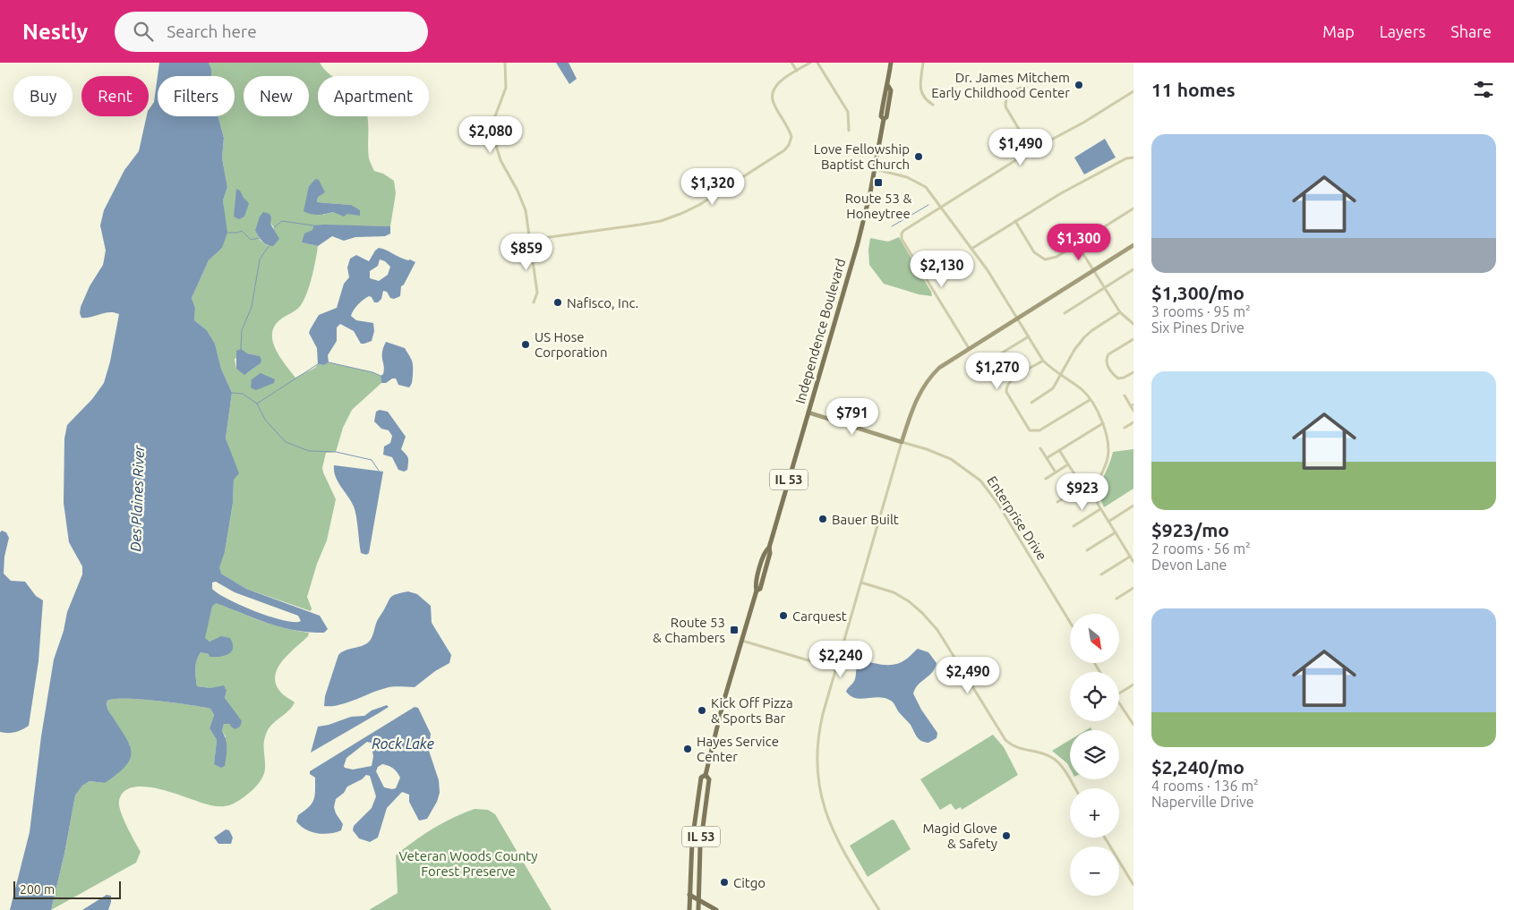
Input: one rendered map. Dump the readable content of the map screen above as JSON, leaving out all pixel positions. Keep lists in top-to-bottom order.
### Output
{
  "streets": {
    "main road": ["Independence Boulevard", "IL 53"],
    "street": ["Enterprise Drive"]
  },
  "crossings": [
    ["Independence Boulevard", "Enterprise Drive"]
  ],
  "water": ["Des Plaines River", "Rock Lake"],
  "parks": ["Veteran Woods County Forest Preserve"],
  "places": {
    "other": [
      "Dr. James Mitchem Early Childhood Center",
      "Love Fellowship Baptist Church",
      "Nafisco, Inc.",
      "US Hose Corporation",
      "Bauer Built",
      "Carquest",
      "Kick Off Pizza & Sports Bar",
      "Hayes Service Center",
      "Magid Glove & Safety",
      "Citgo"
    ],
    "transit": ["Route 53 & Honeytree", "Route 53 & Chambers"]
  },
  "scale_bar": "200 m",
  "north": "bottom right",
  "page": {
    "header": "Nestly",
    "search": "Search here",
    "nav": ["Map", "Layers", "Share"],
    "heading": "11 homes",
    "chip": [
      "Buy",
      "Rent",
      "Filters",
      "New",
      "Apartment"
    ],
    "price": [
      "$2,080",
      "$1,490",
      "$1,320",
      "$1,300",
      "$859",
      "$2,130",
      "$1,270",
      "$791",
      "$923",
      "$2,240",
      "$2,490"
    ],
    "list": [
      {
        "name": "$1,300/mo",
        "note": "3 rooms · 95 m² · Six Pines Drive"
      },
      {
        "name": "$923/mo",
        "note": "2 rooms · 56 m² · Devon Lane"
      },
      {
        "name": "$2,240/mo",
        "note": "4 rooms · 136 m² · Naperville Drive"
      }
    ],
    "map_buttons": ["+", "−"],
    "scale": "200 m"
  }
}
